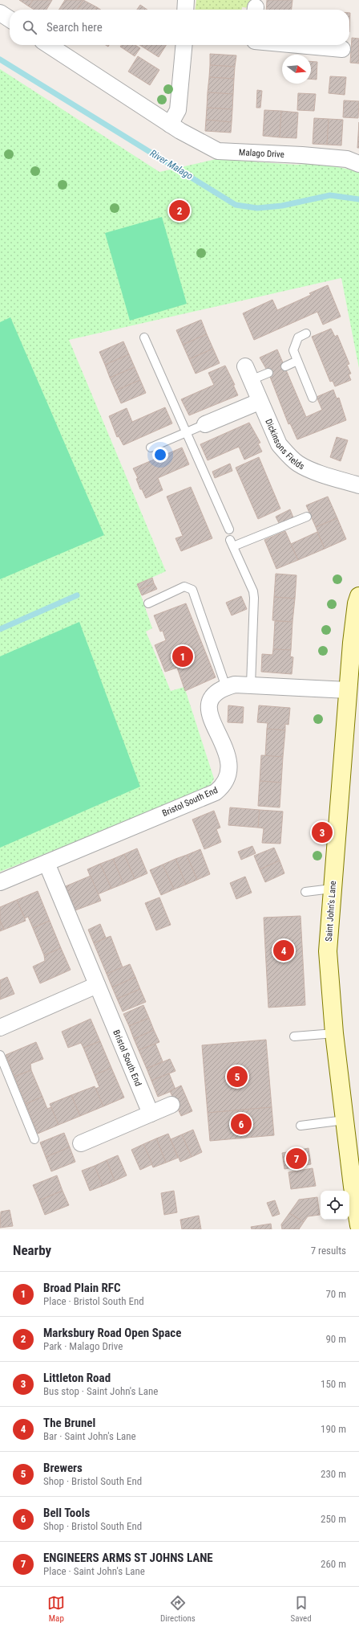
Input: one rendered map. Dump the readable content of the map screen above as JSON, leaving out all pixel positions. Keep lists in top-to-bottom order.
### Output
{
  "streets": {
    "main road": ["Saint John's Lane"],
    "street": ["Malago Drive", "Dickinsons Fields", "Bristol South End"]
  },
  "crossings": [
    ["Bristol South End", "Saint John's Lane"]
  ],
  "water": ["River Malago"],
  "north": "right",
  "page": {
    "search": "Search here",
    "pins": [
      "2",
      "1",
      "3",
      "4",
      "5",
      "6",
      "7"
    ],
    "heading": ["Nearby", "7 results"],
    "list": [
      {
        "mark": "1",
        "name": "Broad Plain RFC",
        "note": "Place · Bristol South End",
        "value": "70 m"
      },
      {
        "mark": "2",
        "name": "Marksbury Road Open Space",
        "note": "Park · Malago Drive",
        "value": "90 m"
      },
      {
        "mark": "3",
        "name": "Littleton Road",
        "note": "Bus stop · Saint John's Lane",
        "value": "150 m"
      },
      {
        "mark": "4",
        "name": "The Brunel",
        "note": "Bar · Saint John's Lane",
        "value": "190 m"
      },
      {
        "mark": "5",
        "name": "Brewers",
        "note": "Shop · Bristol South End",
        "value": "230 m"
      },
      {
        "mark": "6",
        "name": "Bell Tools",
        "note": "Shop · Bristol South End",
        "value": "250 m"
      },
      {
        "mark": "7",
        "name": "ENGINEERS ARMS ST JOHNS LANE",
        "note": "Place · Saint John's Lane",
        "value": "260 m"
      }
    ],
    "nav": ["Map", "Directions", "Saved"]
  }
}
